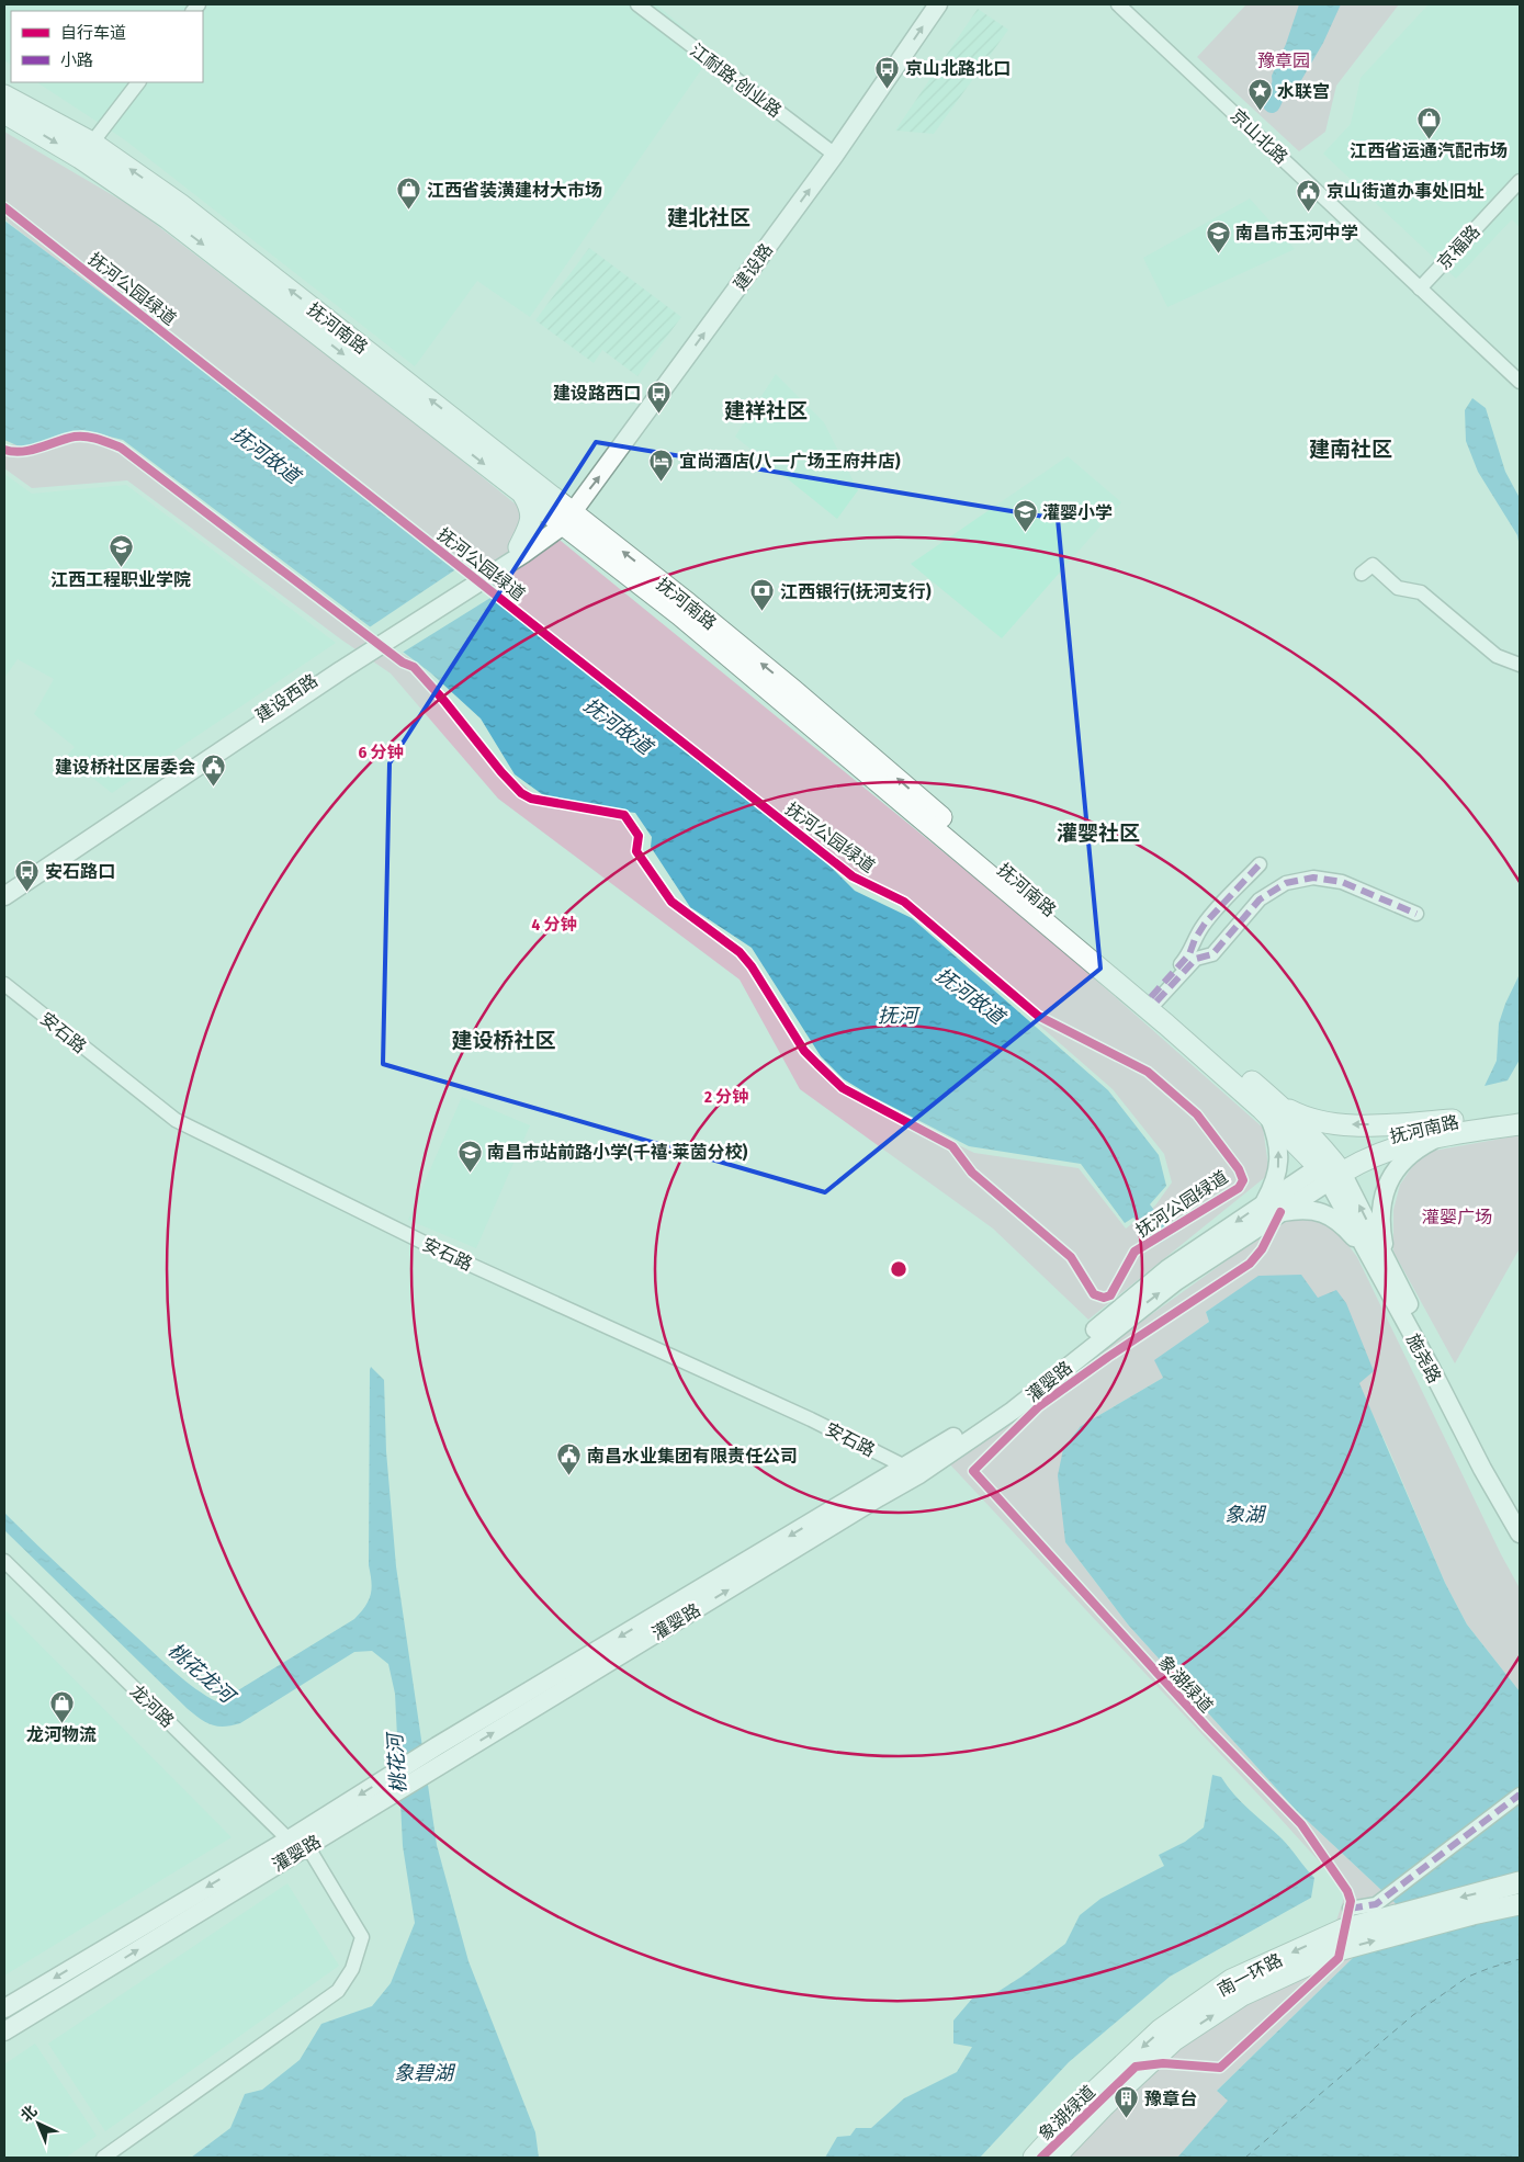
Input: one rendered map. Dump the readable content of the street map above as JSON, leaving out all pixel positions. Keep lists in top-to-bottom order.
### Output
{
  "streets": {
    "highway": ["抚河南路", "南一环路"],
    "main road": [
      "建设路",
      "建设西路",
      "施尧路",
      "灌婴路"
    ],
    "street": [
      "江耐路·创业路",
      "京山北路",
      "京福路",
      "安石路",
      "龙河路"
    ],
    "cycle path": ["抚河公园绿道", "象湖绿道"]
  },
  "crossings": [
    ["江耐路·创业路", "建设路"],
    ["京山北路", "京福路"],
    ["建设路", "抚河南路"],
    ["建设路", "建设西路"],
    ["抚河南路", "建设西路"],
    ["抚河南路", "施尧路"],
    ["抚河南路", "灌婴路"],
    ["安石路", "灌婴路"],
    ["施尧路", "灌婴路"],
    ["灌婴路", "龙河路"]
  ],
  "one_way": ["建设路"],
  "districts": [
    "建北社区",
    "建祥社区",
    "建南社区",
    "灌婴社区",
    "建设桥社区"
  ],
  "water": [
    "抚河故道",
    "抚河",
    "象湖",
    "桃花龙河",
    "桃花河",
    "象碧湖"
  ],
  "parks": ["豫章园", "灌婴广场"],
  "places": {
    "bus stop": ["京山北路北口", "建设路西口", "安石路口"],
    "place": ["水联宫"],
    "shop": ["江西省运通汽配市场", "江西省装潢建材大市场", "龙河物流"],
    "public building": ["京山街道办事处旧址", "建设桥社区居委会", "南昌水业集团有限责任公司"],
    "school or university": [
      "南昌市玉河中学",
      "灌婴小学",
      "江西工程职业学院",
      "南昌市站前路小学(千禧·莱茵分校)"
    ],
    "hotel": ["宜尚酒店(八一广场王府井店)"],
    "bank": ["江西银行(抚河支行)"],
    "building": ["豫章台"]
  },
  "legend": ["自行车道", "小路"],
  "north": "top left",
  "rings": ["6 分钟", "4 分钟", "2 分钟"]
}
